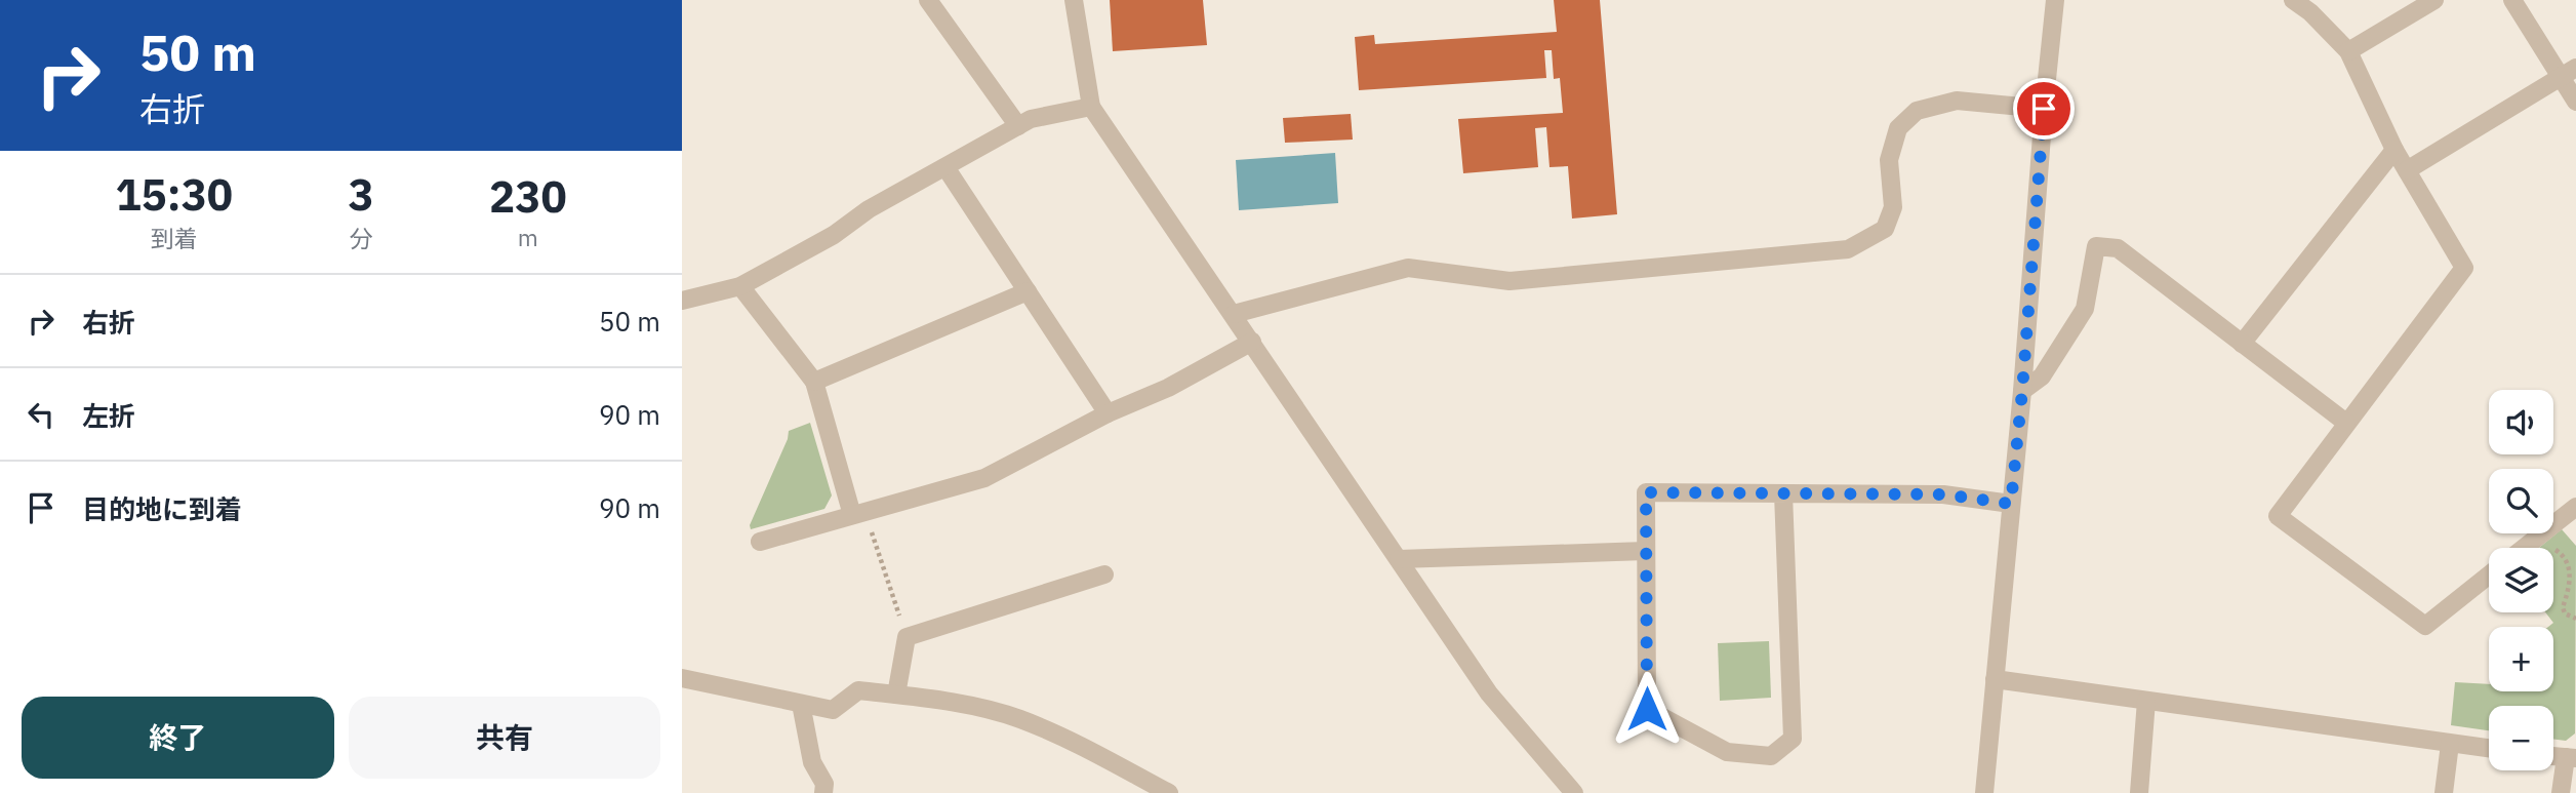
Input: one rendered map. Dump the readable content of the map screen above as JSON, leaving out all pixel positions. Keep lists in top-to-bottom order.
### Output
{
  "page": {
    "turn": ["50 m", "右折"],
    "eta": [
      "15:30",
      "到着",
      "3",
      "分",
      "230",
      "m"
    ],
    "list": [
      {
        "name": "右折",
        "value": "50 m"
      },
      {
        "name": "左折",
        "value": "90 m"
      },
      {
        "name": "目的地に到着",
        "value": "90 m"
      }
    ],
    "map_buttons": ["+", "−"],
    "buttons": ["終了", "共有"]
  }
}
